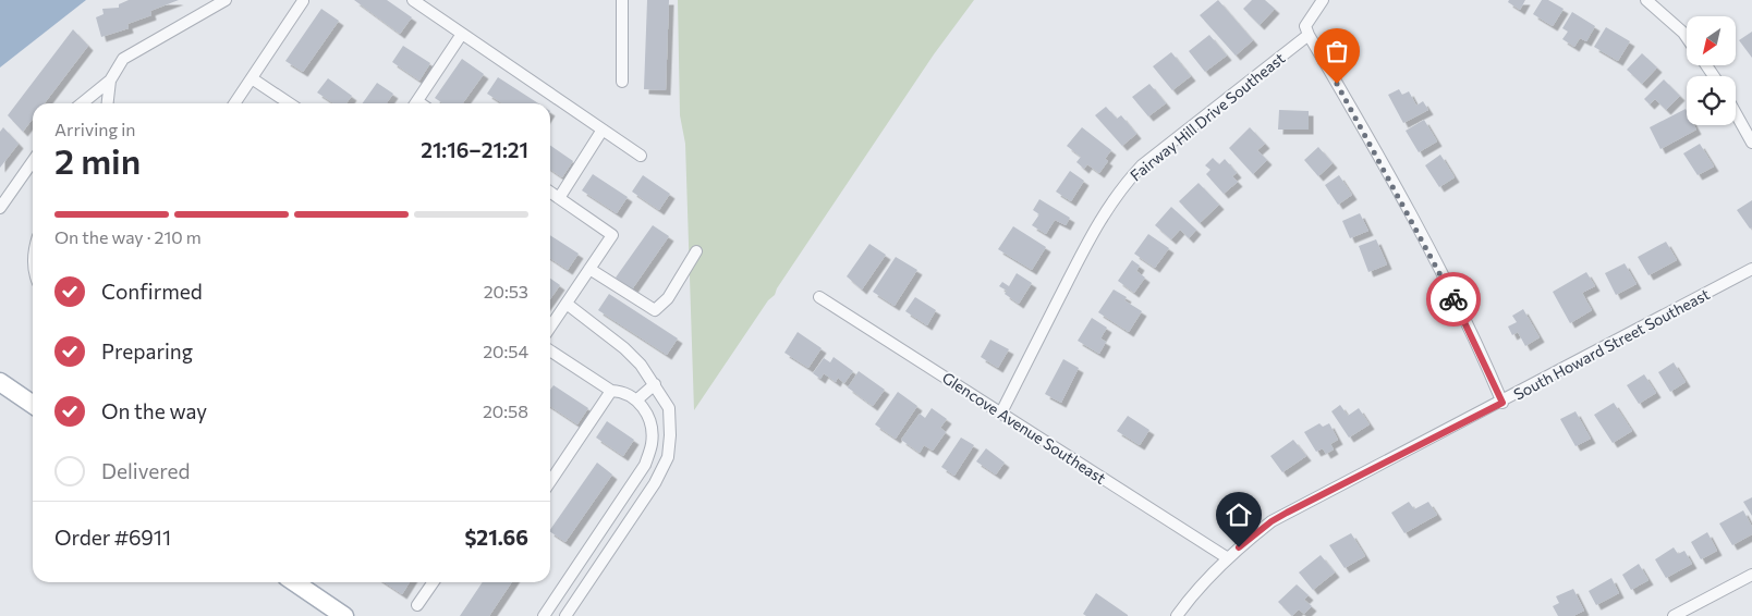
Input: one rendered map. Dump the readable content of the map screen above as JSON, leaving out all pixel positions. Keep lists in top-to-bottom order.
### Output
{
  "streets": {
    "street": ["Fairway Hill Drive Southeast", "South Howard Street Southeast", "Glencove Avenue Southeast"]
  },
  "crossings": [
    ["Fairway Hill Drive Southeast", "Glencove Avenue Southeast"],
    ["South Howard Street Southeast", "Glencove Avenue Southeast"]
  ],
  "north": "bottom left",
  "page": {
    "heading": ["2 min", "Arriving in", "21:16–21:21"],
    "panel": ["Order #6911", "$21.66"],
    "bar": "On the way · 210 m",
    "list": [
      ["Confirmed", "20:53"],
      ["Preparing", "20:54"],
      ["On the way", "20:58"],
      "Delivered"
    ]
  }
}
